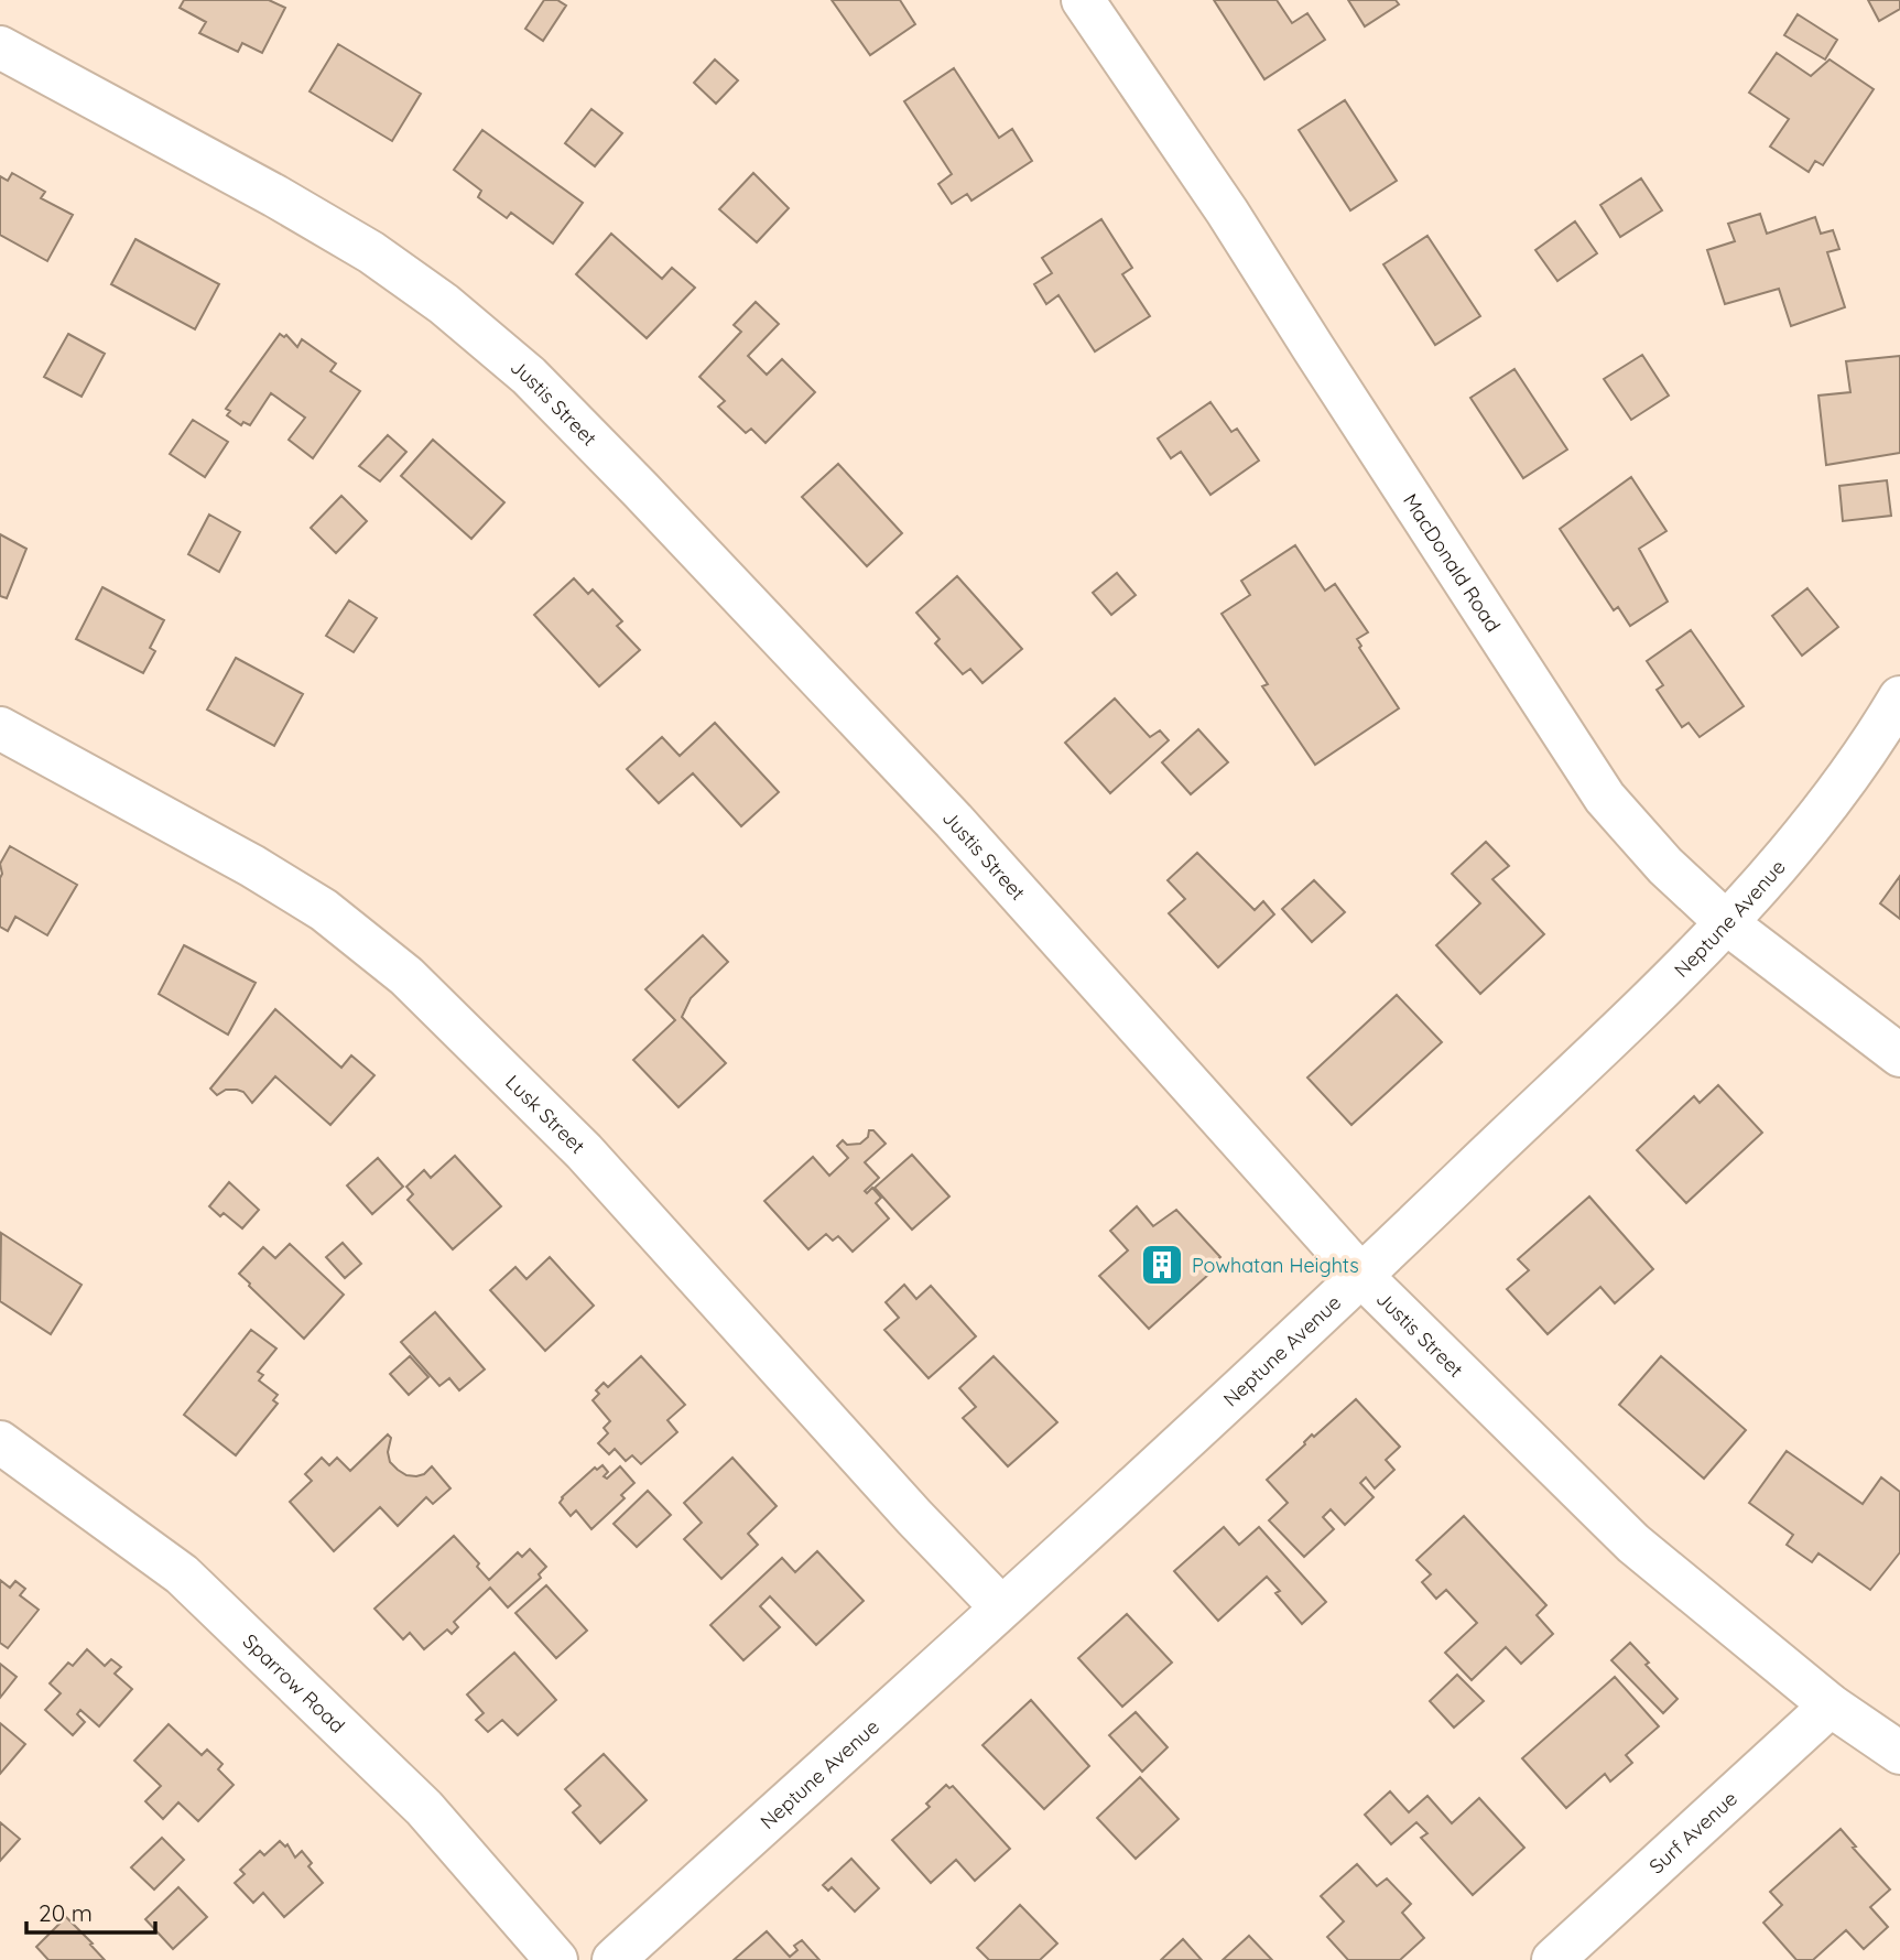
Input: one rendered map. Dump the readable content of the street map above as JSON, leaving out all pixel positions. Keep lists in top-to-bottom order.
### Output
{
  "streets": {
    "street": [
      "Justis Street",
      "MacDonald Road",
      "Neptune Avenue",
      "Lusk Street",
      "Sparrow Road",
      "Surf Avenue"
    ]
  },
  "crossings": [
    ["Justis Street", "Neptune Avenue"],
    ["Justis Street", "Surf Avenue"],
    ["MacDonald Road", "Neptune Avenue"],
    ["Neptune Avenue", "Lusk Street"]
  ],
  "places": {
    "building": ["Powhatan Heights"]
  },
  "scale_bar": "20 m"
}
